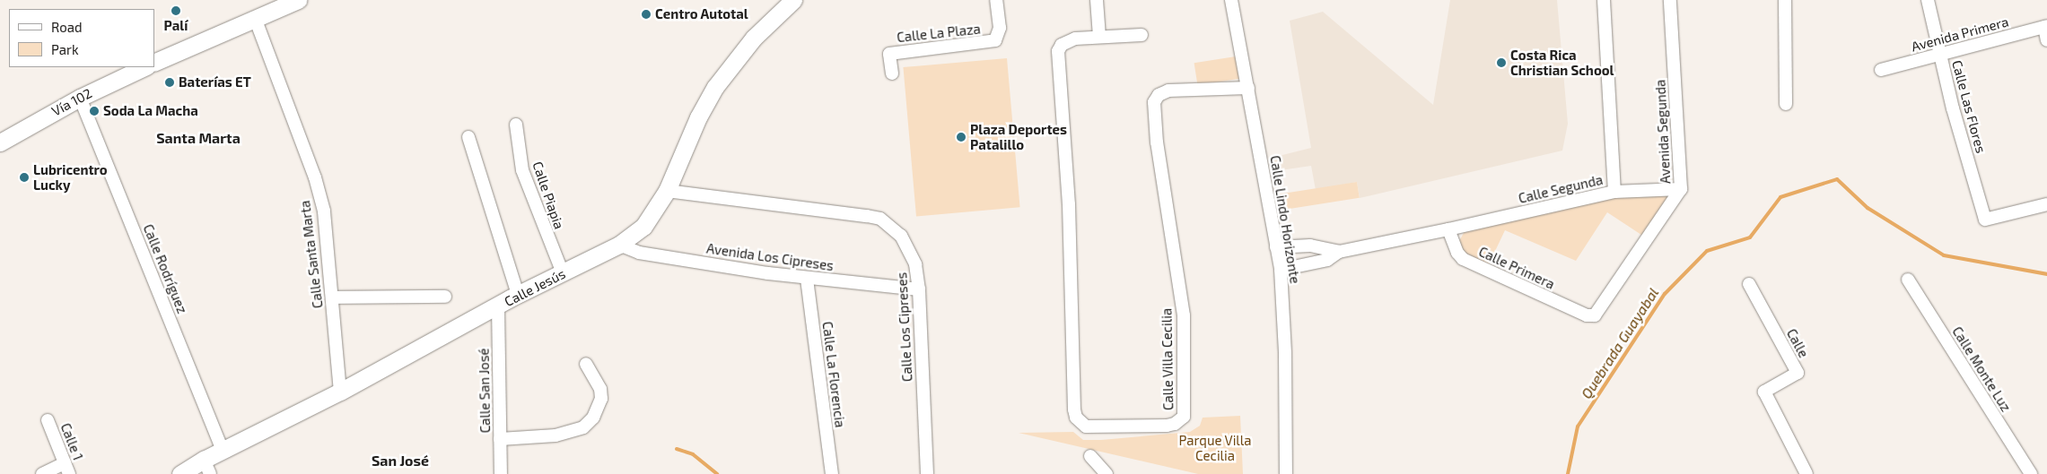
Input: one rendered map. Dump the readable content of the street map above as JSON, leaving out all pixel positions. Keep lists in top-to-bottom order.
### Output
{
  "streets": {
    "street": [
      "Calle La Plaza",
      "Avenida Primera",
      "Vía 102",
      "Calle Las Flores",
      "Avenida Segunda",
      "Calle Segunda",
      "Calle Piapia",
      "Calle Lindo Horizonte",
      "Calle Santa Marta",
      "Avenida Los Cipreses",
      "Calle Primera",
      "Calle Rodríguez",
      "Calle Jesús",
      "Calle Los Cipreses",
      "Calle",
      "Calle Villa Cecilia",
      "Calle Monte Luz",
      "Calle La Florencia",
      "Calle San José",
      "Calle 1"
    ]
  },
  "crossings": [
    ["Avenida Primera", "Calle Las Flores"],
    ["Vía 102", "Calle Rodríguez"],
    ["Avenida Segunda", "Calle Segunda"],
    ["Avenida Segunda", "Calle Primera"],
    ["Calle Segunda", "Calle Primera"],
    ["Calle Piapia", "Calle Jesús"],
    ["Calle Lindo Horizonte", "Calle Villa Cecilia"],
    ["Calle Santa Marta", "Calle Jesús"],
    ["Avenida Los Cipreses", "Calle Jesús"],
    ["Avenida Los Cipreses", "Calle Los Cipreses"],
    ["Avenida Los Cipreses", "Calle La Florencia"],
    ["Calle Rodríguez", "Calle Jesús"],
    ["Calle Jesús", "Calle Los Cipreses"],
    ["Calle Jesús", "Calle San José"]
  ],
  "districts": ["Santa Marta", "San José"],
  "water": ["Quebrada Guayabal"],
  "parks": ["Parque Villa Cecilia"],
  "places": [
    "Palí",
    "Centro Autotal",
    "Costa Rica Christian School",
    "Baterías ET",
    "Soda La Macha",
    "Plaza Deportes Patalillo",
    "Lubricentro Lucky"
  ],
  "legend": ["Road", "Park"]
}
